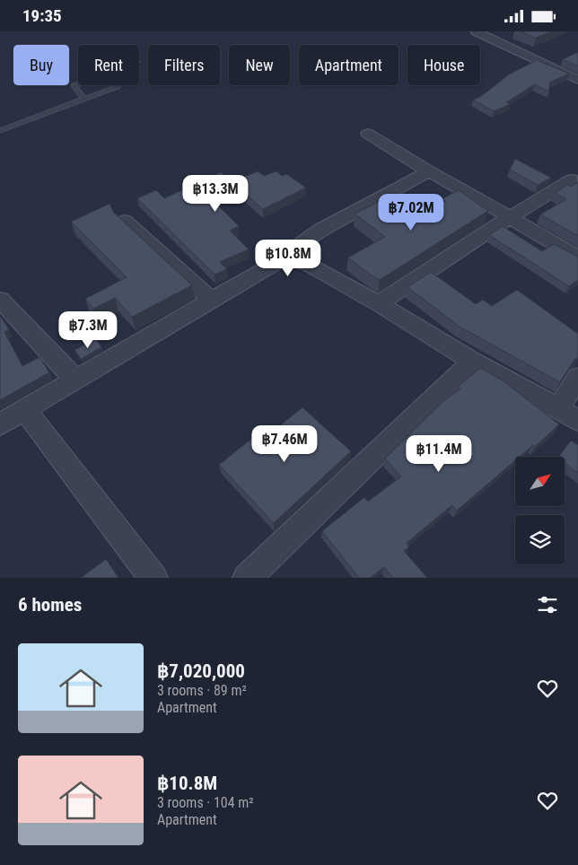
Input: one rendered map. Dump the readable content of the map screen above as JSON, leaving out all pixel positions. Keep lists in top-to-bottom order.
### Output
{
  "north": "top right",
  "page": {
    "status": "19:35",
    "chip": [
      "Buy",
      "Rent",
      "Filters",
      "New",
      "Apartment",
      "House"
    ],
    "price": [
      "฿13.3M",
      "฿7.02M",
      "฿10.8M",
      "฿7.3M",
      "฿7.46M",
      "฿11.4M"
    ],
    "heading": "6 homes",
    "list": [
      {
        "name": "฿7,020,000",
        "note": "3 rooms · 89 m² · Apartment"
      },
      {
        "name": "฿10.8M",
        "note": "3 rooms · 104 m² · Apartment"
      }
    ]
  }
}
